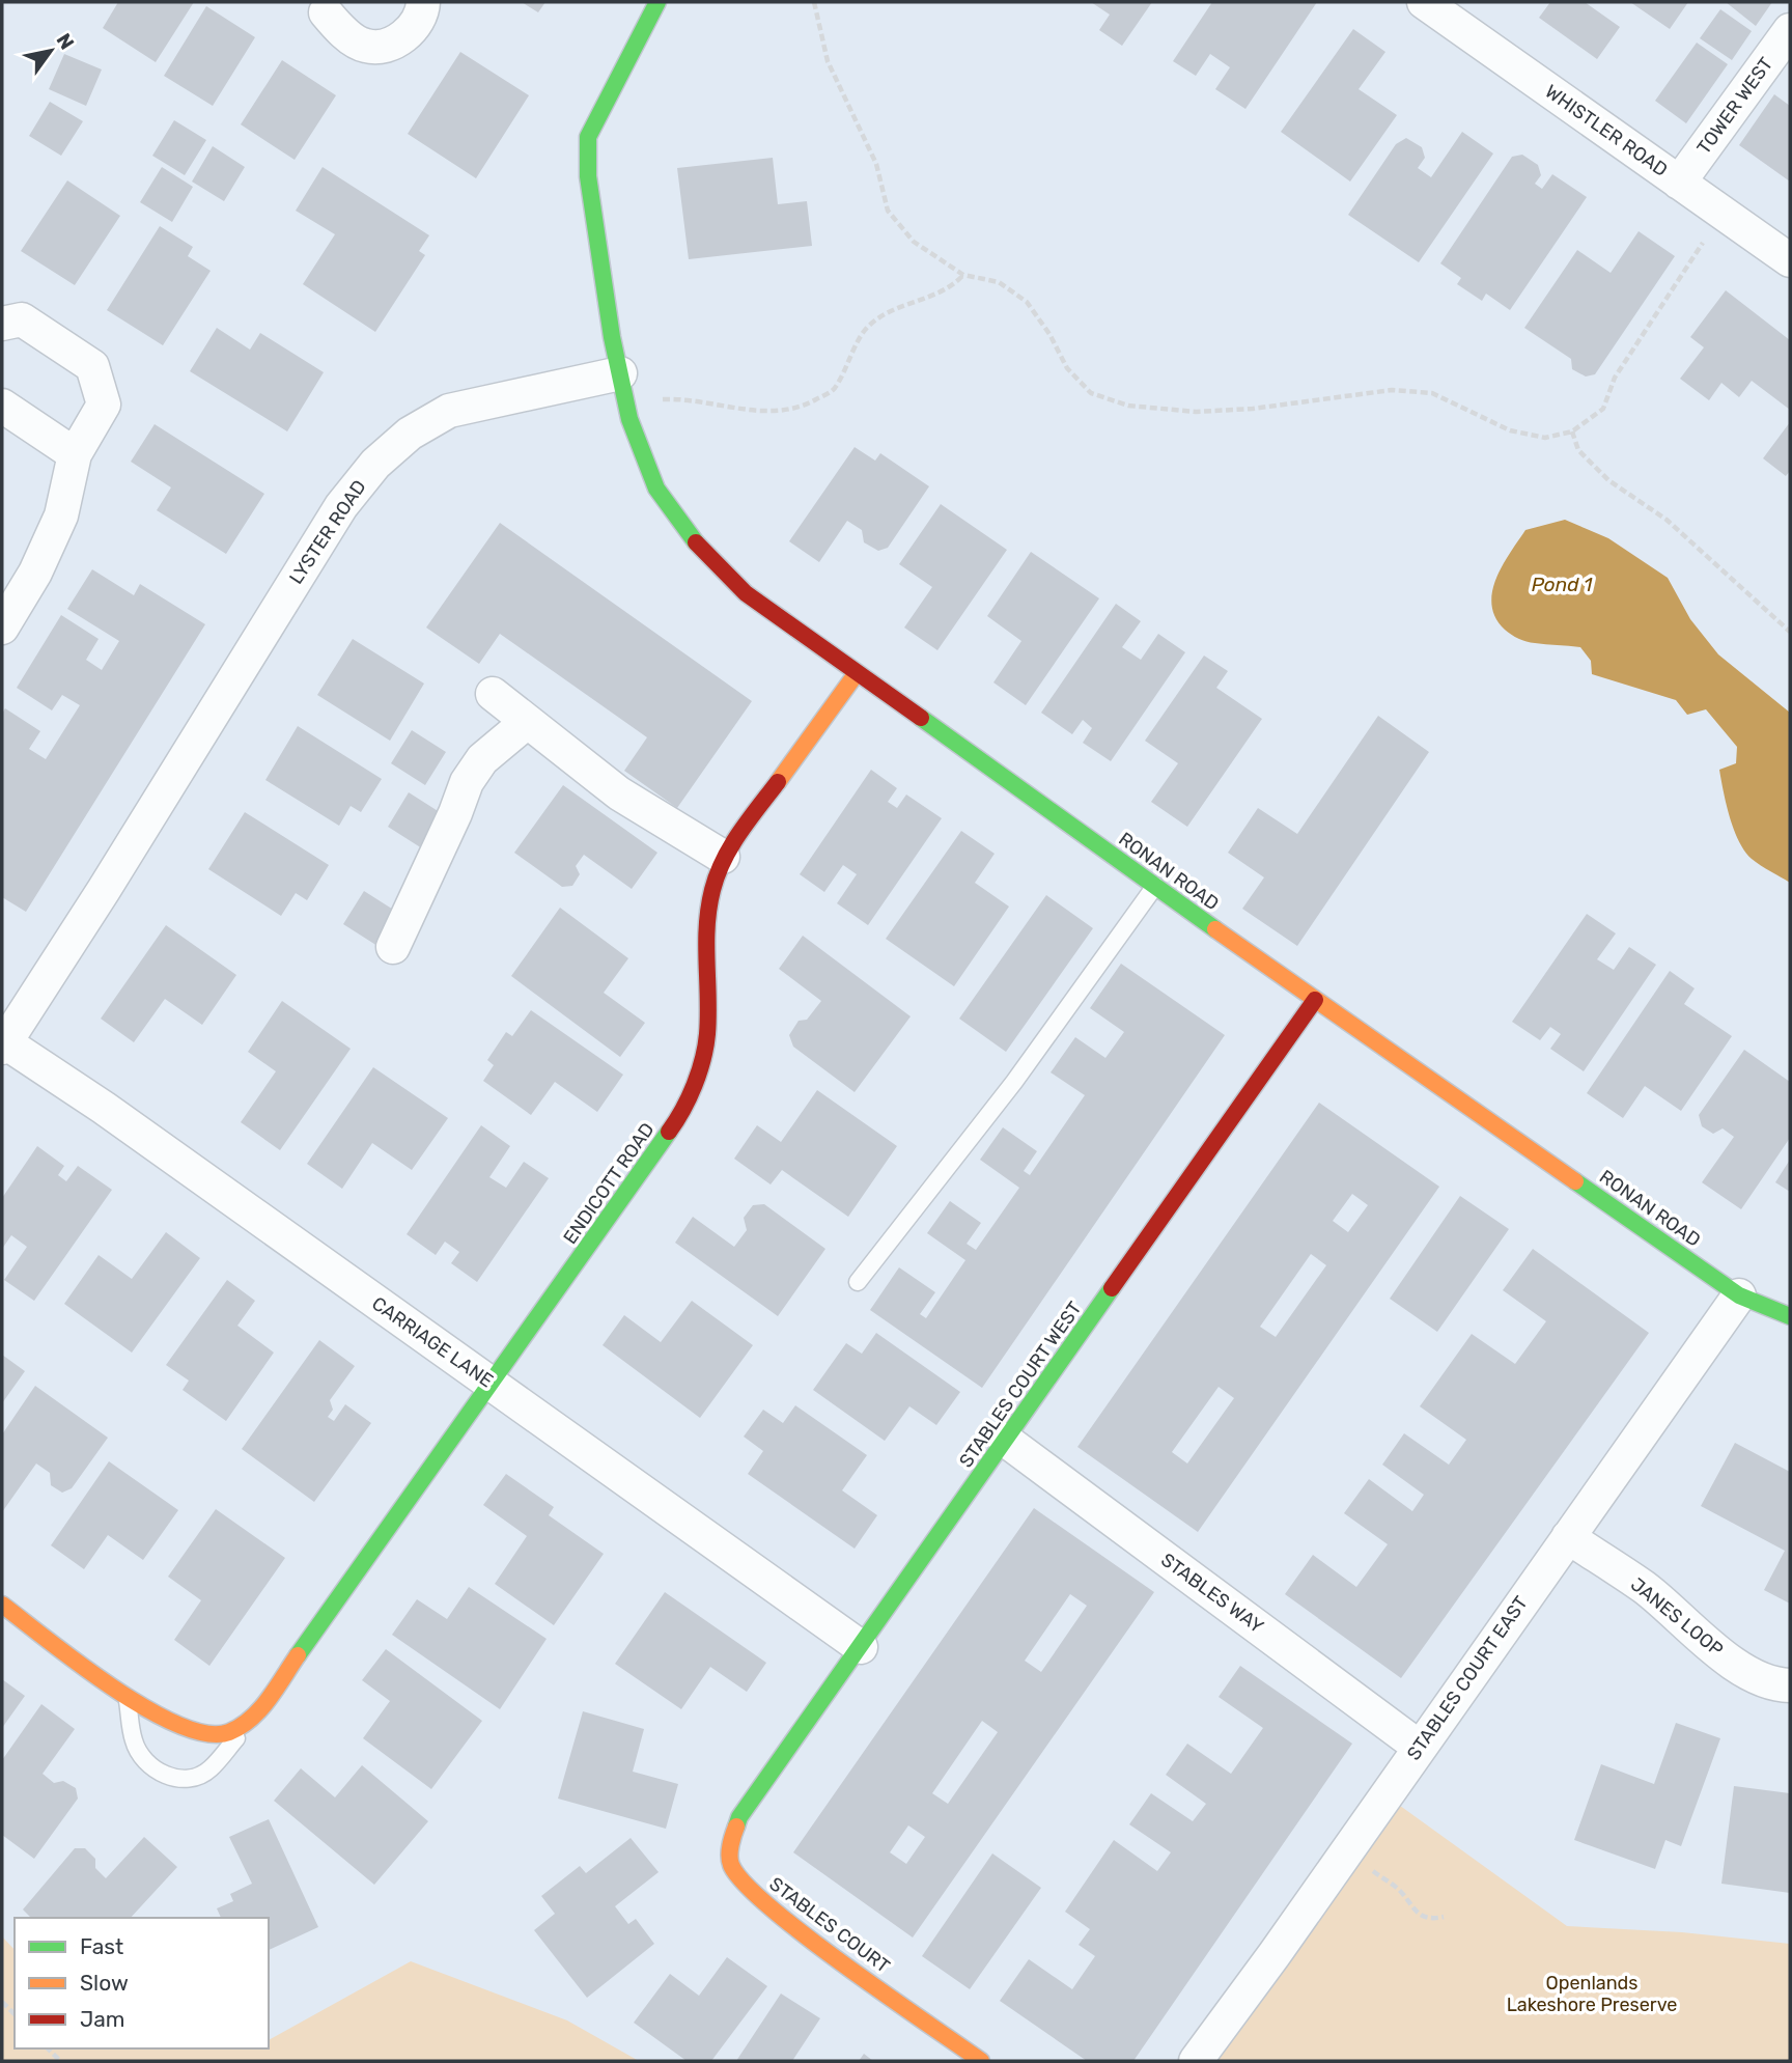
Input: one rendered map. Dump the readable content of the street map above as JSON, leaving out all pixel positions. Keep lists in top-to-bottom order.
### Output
{
  "streets": {
    "street": [
      "TOWER WEST",
      "WHISTLER ROAD",
      "LYSTER ROAD",
      "RONAN ROAD",
      "ENDICOTT ROAD",
      "CARRIAGE LANE",
      "STABLES COURT WEST",
      "STABLES WAY",
      "JANES LOOP",
      "STABLES COURT EAST",
      "STABLES COURT"
    ]
  },
  "crossings": [
    ["TOWER WEST", "WHISTLER ROAD"],
    ["LYSTER ROAD", "RONAN ROAD"],
    ["LYSTER ROAD", "CARRIAGE LANE"],
    ["RONAN ROAD", "ENDICOTT ROAD"],
    ["RONAN ROAD", "STABLES COURT WEST"],
    ["RONAN ROAD", "STABLES COURT EAST"],
    ["ENDICOTT ROAD", "CARRIAGE LANE"],
    ["CARRIAGE LANE", "STABLES COURT WEST"],
    ["STABLES COURT WEST", "STABLES WAY"],
    ["STABLES COURT WEST", "STABLES COURT"],
    ["STABLES WAY", "STABLES COURT EAST"],
    ["JANES LOOP", "STABLES COURT EAST"]
  ],
  "water": ["Pond 1"],
  "parks": ["Openlands Lakeshore Preserve"],
  "legend": ["Fast", "Slow", "Jam"],
  "north": "top right"
}
